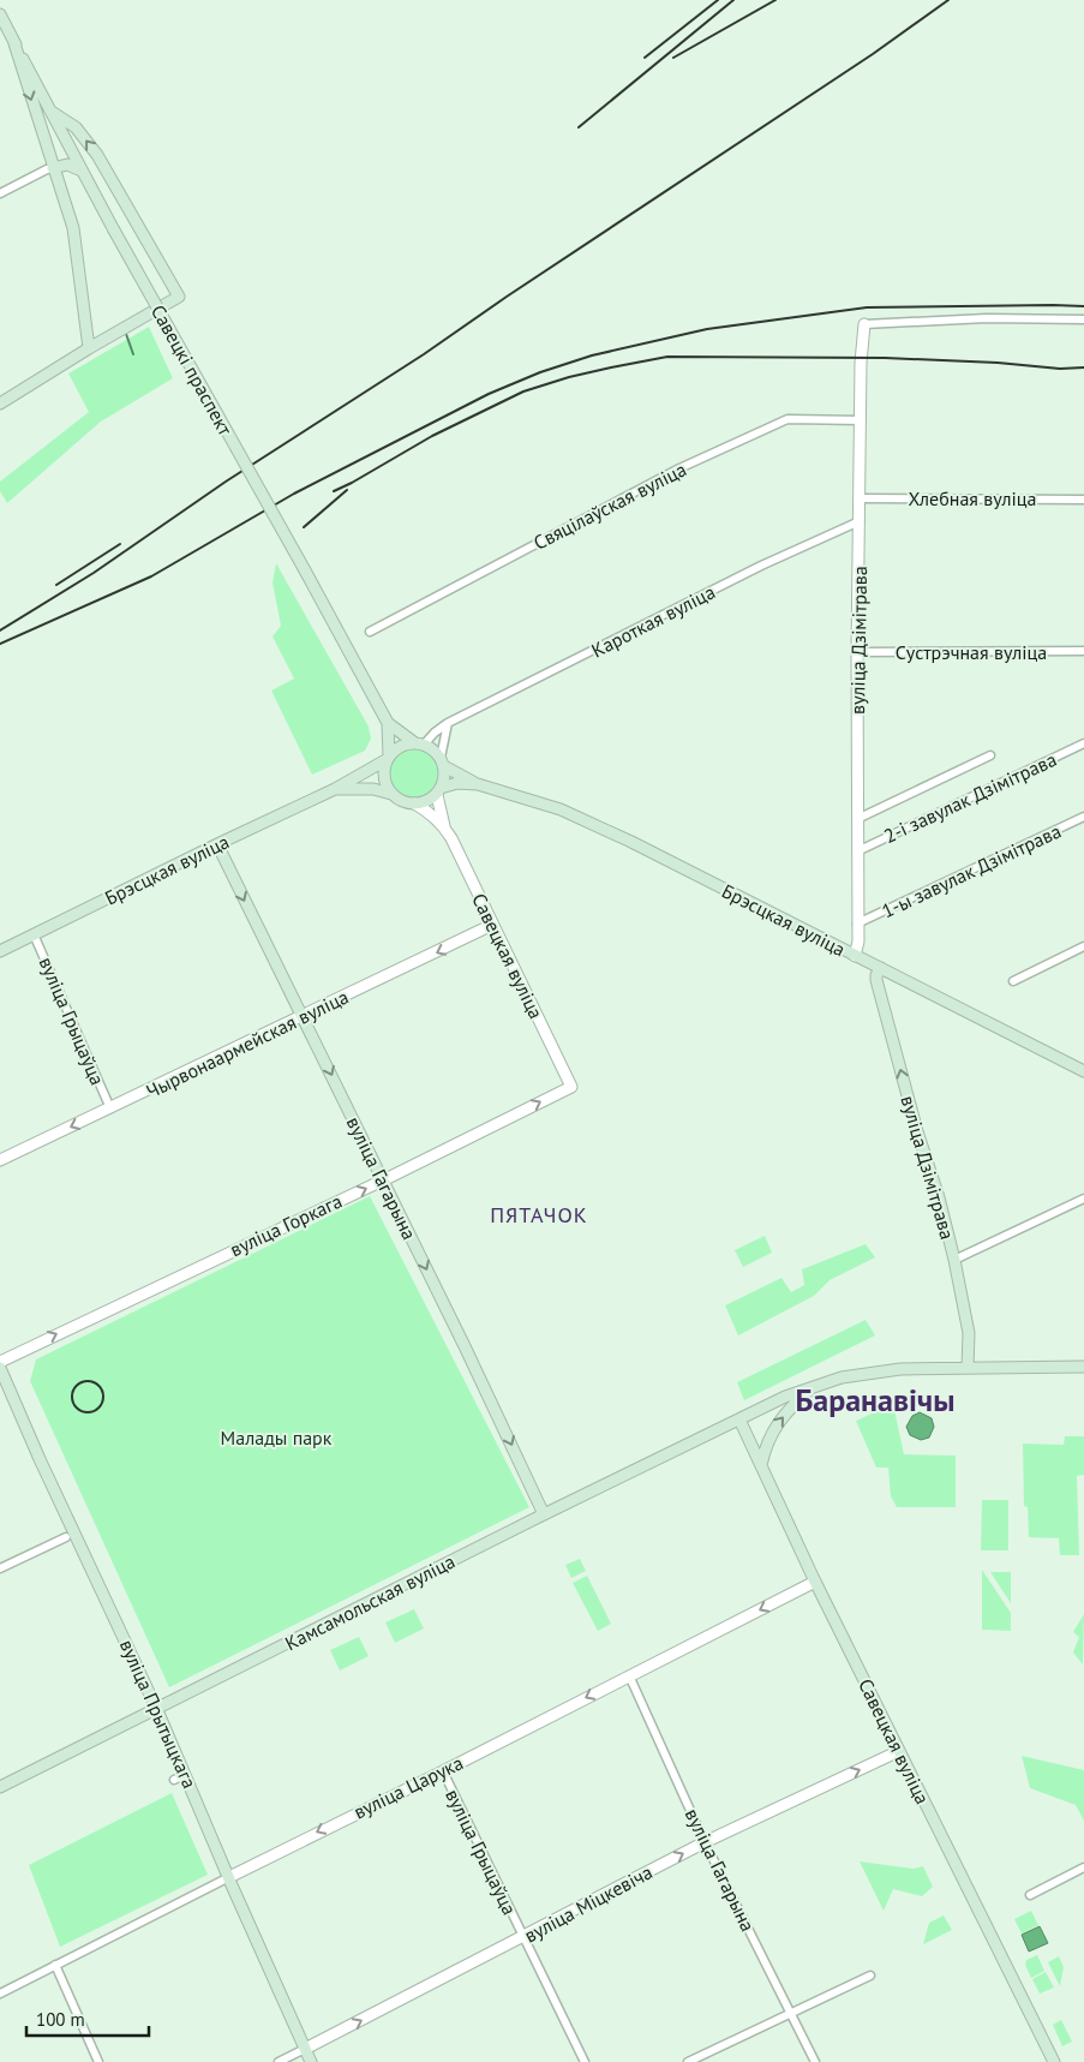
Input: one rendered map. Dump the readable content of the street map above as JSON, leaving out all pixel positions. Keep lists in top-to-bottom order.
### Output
{
  "streets": {
    "main road": [
      "Савецкі праспект",
      "вуліца Дзімітрава",
      "Брэсцкая вуліца",
      "Савецкая вуліца",
      "вуліца Гагарына",
      "Камсамольская вуліца",
      "вуліца Прытыцкага"
    ],
    "street": [
      "Хлебная вуліца",
      "Свяцілаўская вуліца",
      "Кароткая вуліца",
      "Сустрэчная вуліца",
      "2-і завулак Дзімітрава",
      "1-ы завулак Дзімітрава",
      "вуліца Грыцаўца",
      "Чырвонаармейская вуліца",
      "вуліца Горкага",
      "вуліца Царука",
      "вуліца Міцкевіча"
    ]
  },
  "crossings": [
    ["Савецкі праспект", "Кароткая вуліца"],
    ["Савецкі праспект", "Брэсцкая вуліца"],
    ["Савецкі праспект", "Савецкая вуліца"],
    ["Хлебная вуліца", "вуліца Дзімітрава"],
    ["Свяцілаўская вуліца", "вуліца Дзімітрава"],
    ["Кароткая вуліца", "вуліца Дзімітрава"],
    ["Кароткая вуліца", "Брэсцкая вуліца"],
    ["Кароткая вуліца", "Савецкая вуліца"],
    ["вуліца Дзімітрава", "Сустрэчная вуліца"],
    ["вуліца Дзімітрава", "2-і завулак Дзімітрава"],
    ["вуліца Дзімітрава", "Брэсцкая вуліца"],
    ["вуліца Дзімітрава", "1-ы завулак Дзімітрава"],
    ["вуліца Дзімітрава", "Камсамольская вуліца"],
    ["Брэсцкая вуліца", "Савецкая вуліца"],
    ["Брэсцкая вуліца", "вуліца Грыцаўца"],
    ["Брэсцкая вуліца", "вуліца Гагарына"],
    ["Савецкая вуліца", "Чырвонаармейская вуліца"],
    ["Савецкая вуліца", "вуліца Горкага"],
    ["Савецкая вуліца", "Камсамольская вуліца"],
    ["Савецкая вуліца", "вуліца Царука"],
    ["Савецкая вуліца", "вуліца Міцкевіча"],
    ["вуліца Грыцаўца", "Чырвонаармейская вуліца"],
    ["вуліца Грыцаўца", "вуліца Царука"],
    ["вуліца Грыцаўца", "вуліца Міцкевіча"],
    ["Чырвонаармейская вуліца", "вуліца Гагарына"],
    ["вуліца Гагарына", "вуліца Горкага"],
    ["вуліца Гагарына", "Камсамольская вуліца"],
    ["вуліца Гагарына", "вуліца Царука"],
    ["вуліца Гагарына", "вуліца Міцкевіча"],
    ["Камсамольская вуліца", "вуліца Прытыцкага"],
    ["вуліца Прытыцкага", "вуліца Царука"],
    ["вуліца Прытыцкага", "вуліца Міцкевіча"]
  ],
  "one_way": [
    "Чырвонаармейская вуліца",
    "вуліца Гагарына",
    "вуліца Горкага",
    "вуліца Царука",
    "вуліца Міцкевіча"
  ],
  "districts": ["ПЯТАЧОК", "Баранавічы"],
  "parks": ["Малады парк"],
  "scale_bar": "100 m"
}
